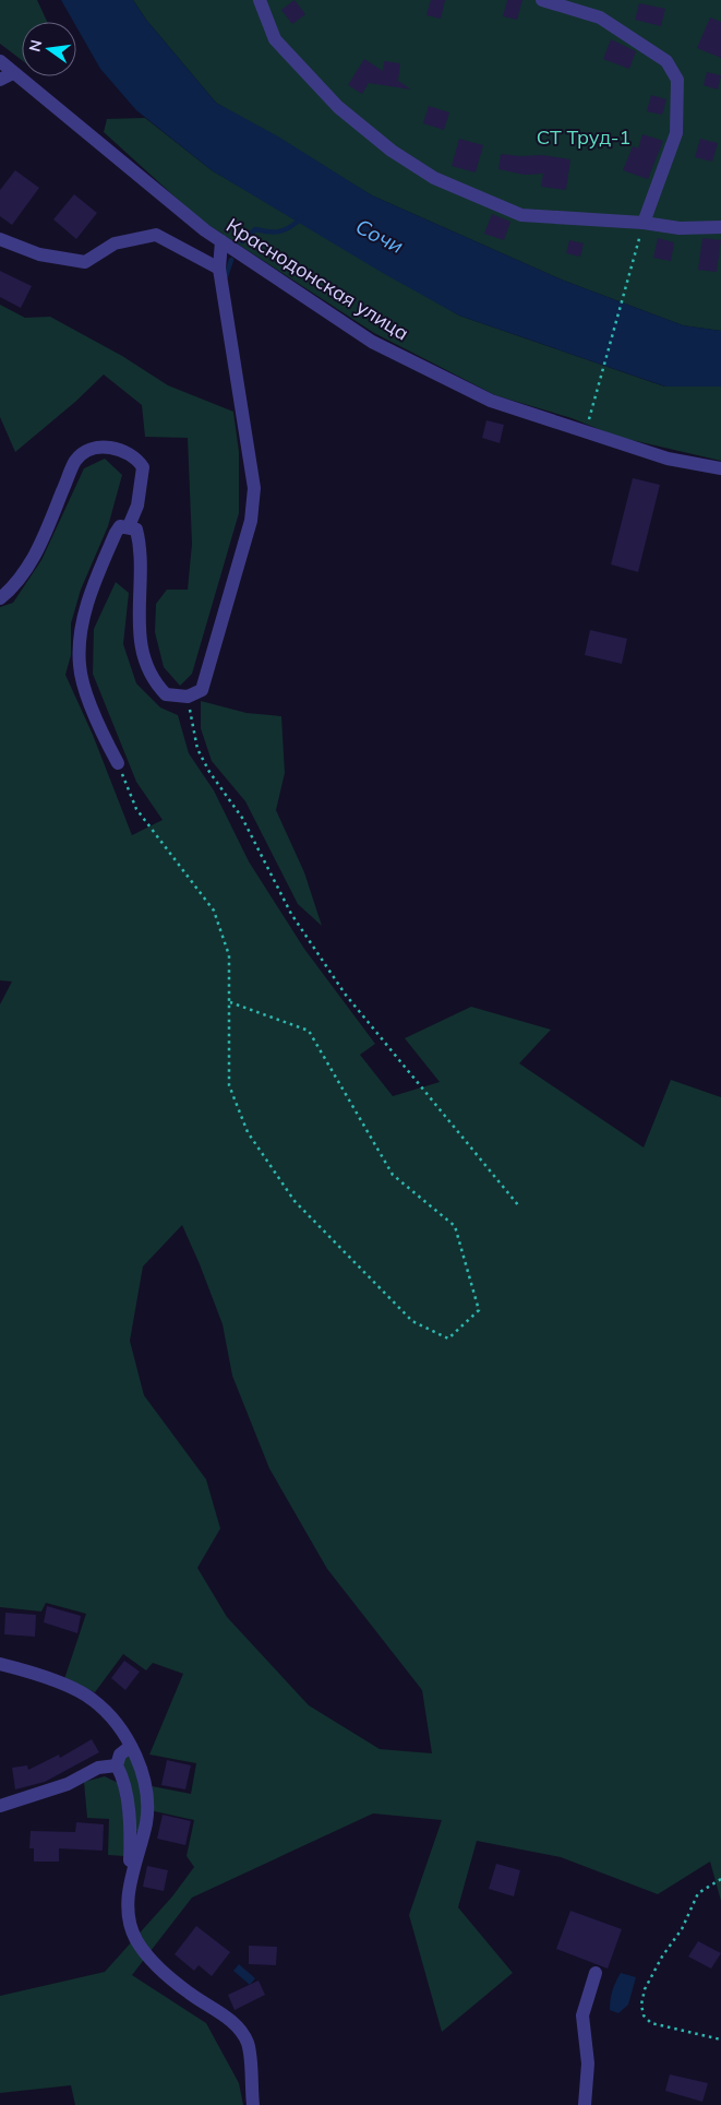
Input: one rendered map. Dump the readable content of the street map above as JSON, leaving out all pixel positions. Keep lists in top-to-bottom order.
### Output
{
  "streets": {
    "street": ["Краснодонская улица"]
  },
  "water": ["Сочи"],
  "parks": ["СТ Труд-1"],
  "north": "left"
}
